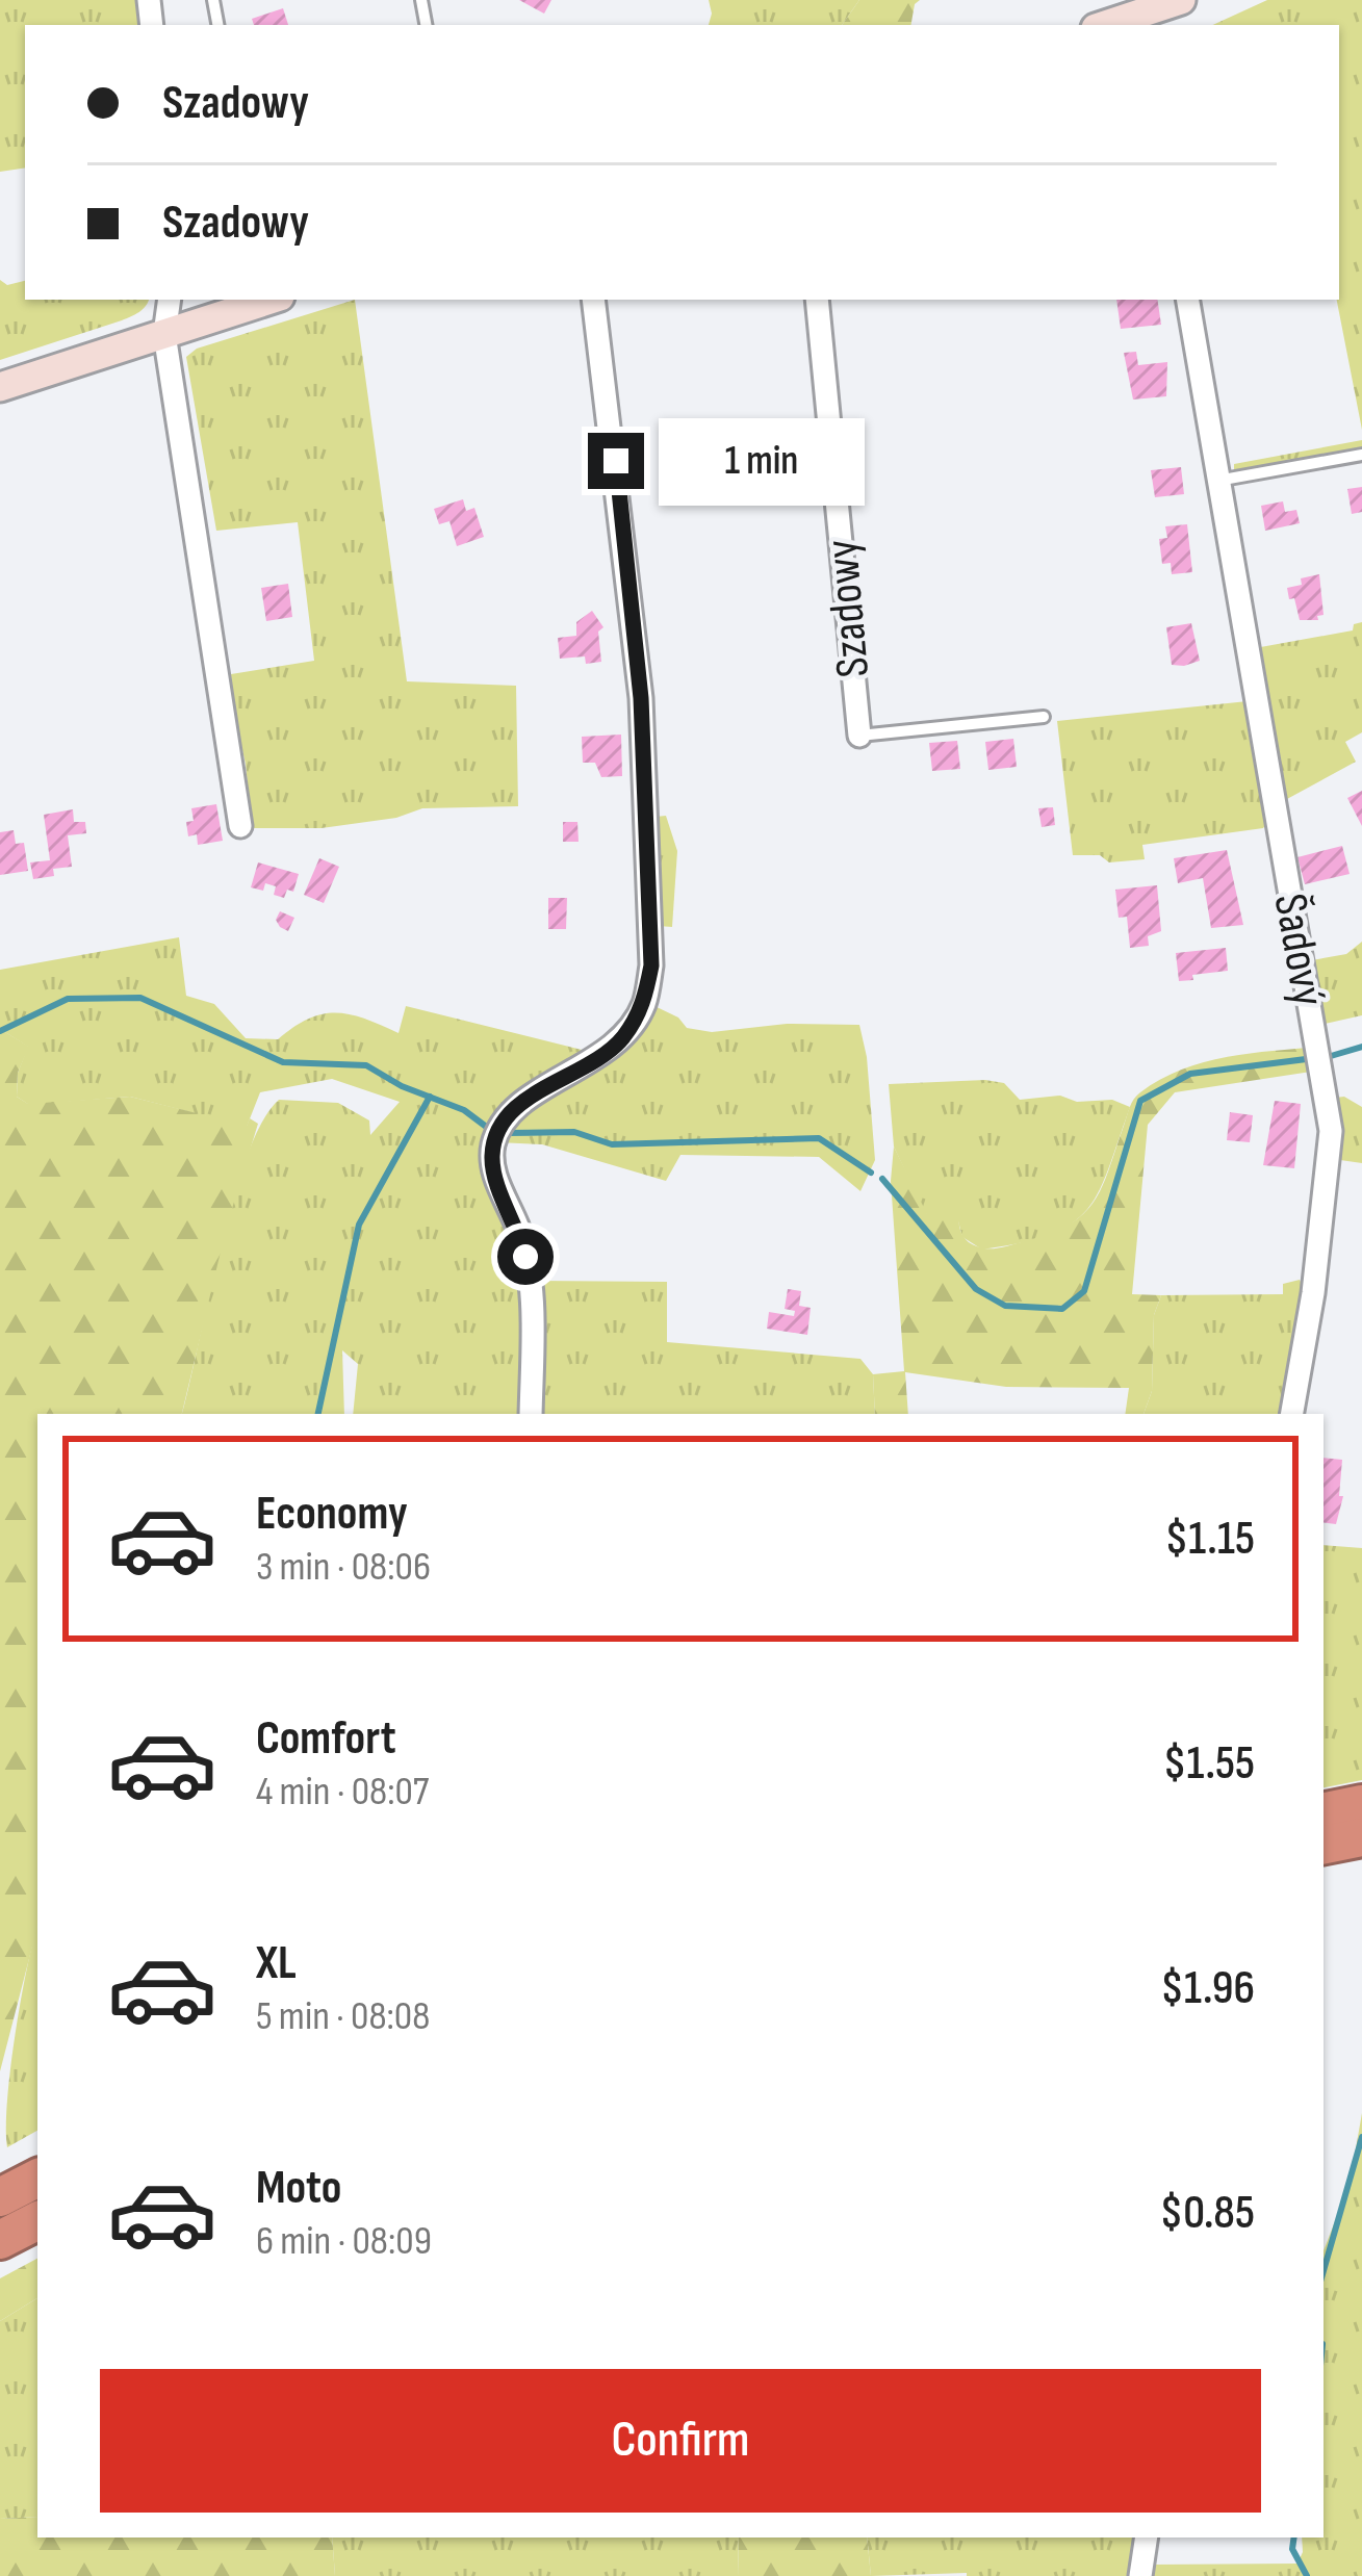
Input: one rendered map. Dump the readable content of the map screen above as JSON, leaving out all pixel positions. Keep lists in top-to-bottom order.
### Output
{
  "streets": {
    "street": ["Szadowy", "Šadový"]
  },
  "page": {
    "banner": ["Szadowy", "Szadowy"],
    "bubble": "1 min",
    "list": [
      {
        "name": "Economy",
        "note": "3 min · 08:06",
        "value": "$1.15"
      },
      {
        "name": "Comfort",
        "note": "4 min · 08:07",
        "value": "$1.55"
      },
      {
        "name": "XL",
        "note": "5 min · 08:08",
        "value": "$1.96"
      },
      {
        "name": "Moto",
        "note": "6 min · 08:09",
        "value": "$0.85"
      }
    ],
    "buttons": "Confirm"
  }
}
